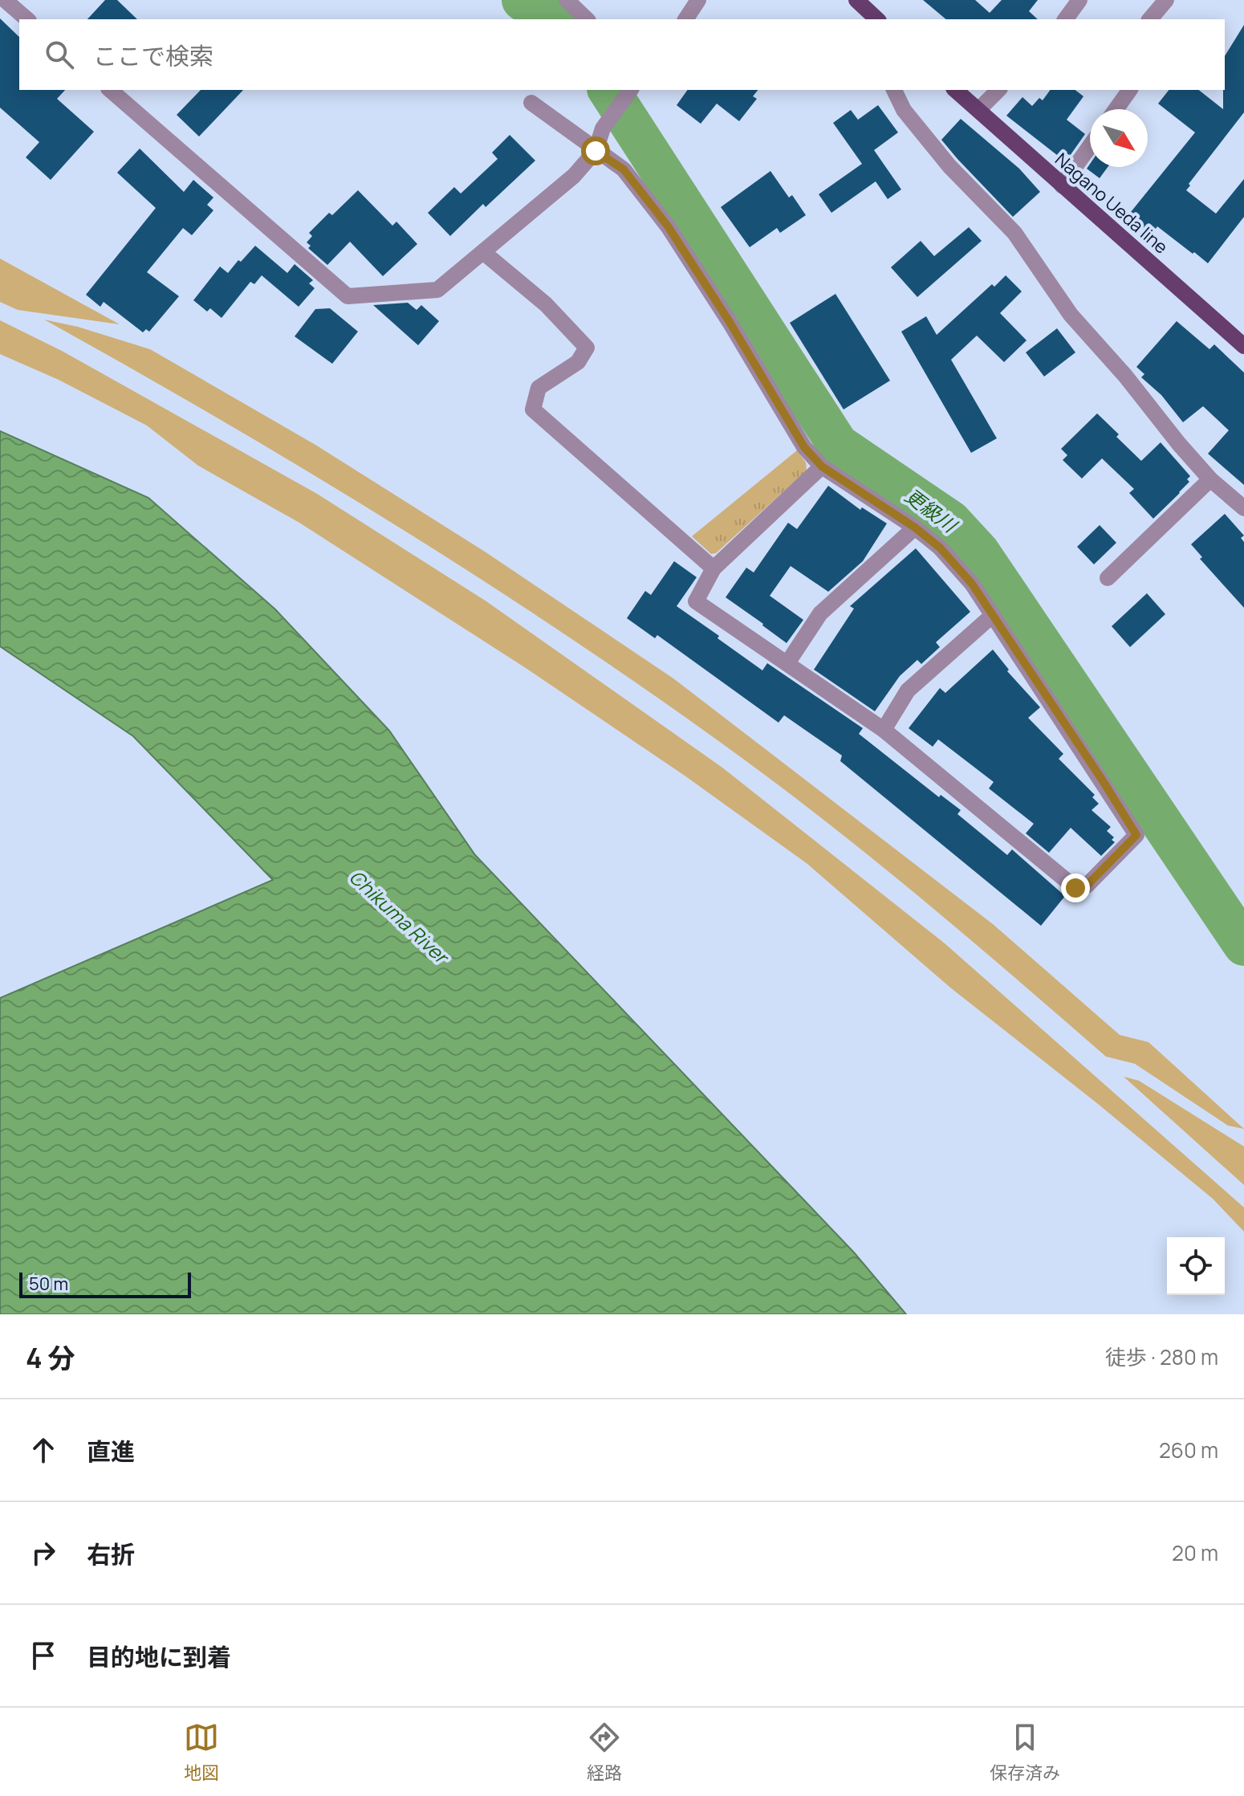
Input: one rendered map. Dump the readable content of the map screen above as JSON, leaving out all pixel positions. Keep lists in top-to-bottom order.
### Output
{
  "streets": {
    "main road": ["Nagano Ueda line"]
  },
  "water": ["更級川", "Chikuma River"],
  "scale_bar": "50 m",
  "north": "bottom right",
  "page": {
    "search": "ここで検索",
    "scale": "50 m",
    "heading": ["4 分", "徒歩 · 280 m"],
    "list": [
      ["直進", "260 m"],
      ["右折", "20 m"],
      "目的地に到着"
    ],
    "nav": ["地図", "経路", "保存済み"]
  }
}
